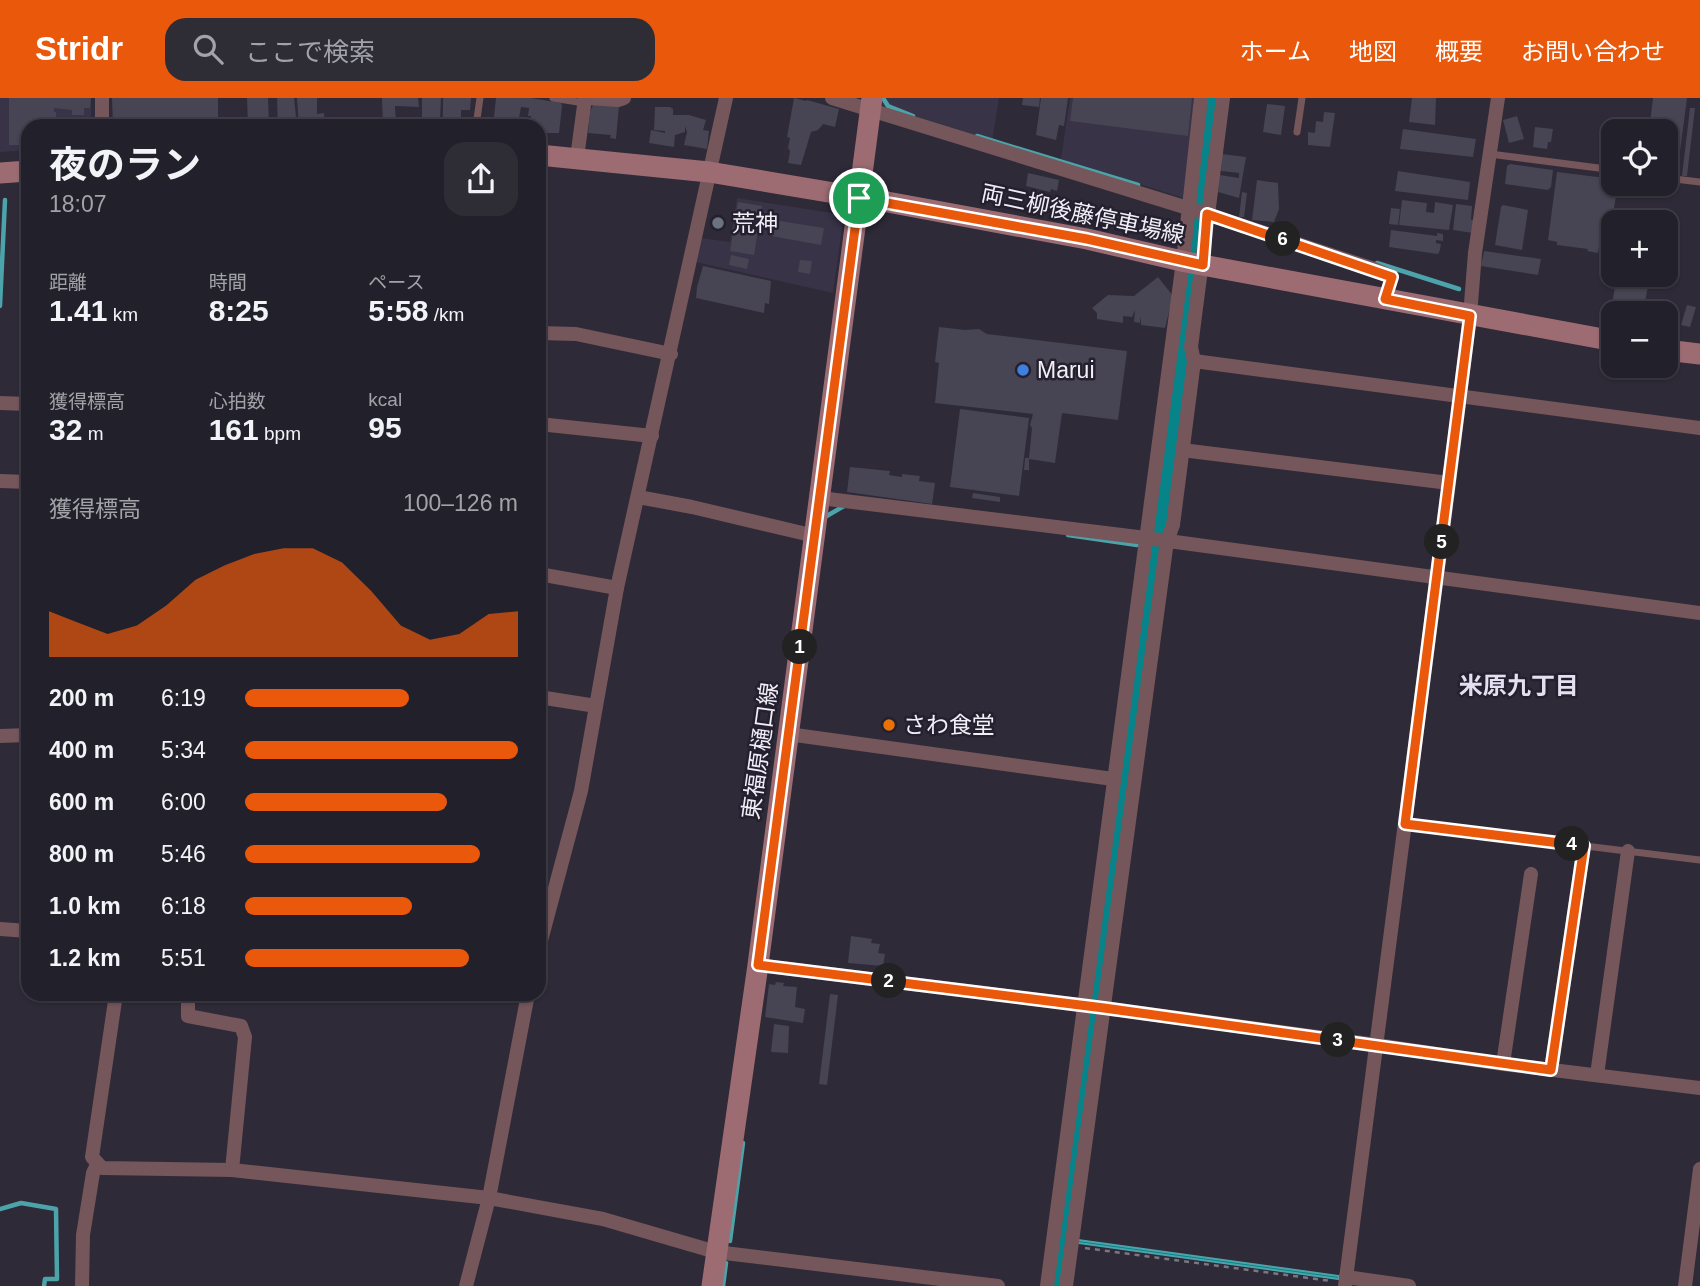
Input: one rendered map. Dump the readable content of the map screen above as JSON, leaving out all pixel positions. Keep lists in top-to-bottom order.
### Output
{
  "streets": {
    "main road": ["両三柳後藤停車場線", "東福原樋口線"]
  },
  "crossings": [
    ["両三柳後藤停車場線", "東福原樋口線"]
  ],
  "districts": ["米原九丁目"],
  "places": ["荒神", "Marui", "さわ食堂"],
  "page": {
    "header": "Stridr",
    "search": "ここで検索",
    "nav": [
      "ホーム",
      "地図",
      "概要",
      "お問い合わせ"
    ],
    "map_buttons": ["+", "−"],
    "heading": ["夜のラン", "18:07"],
    "pins": [
      "6",
      "5",
      "1",
      "4",
      "2",
      "3"
    ],
    "stats": [
      ["距離", "1.41 km"],
      ["時間", "8:25"],
      ["ペース", "5:58 /km"],
      ["獲得標高", "32 m"],
      ["心拍数", "161 bpm"],
      ["kcal", "95"]
    ],
    "chart": ["獲得標高", "100–126 m"],
    "list": [
      {
        "name": "200 m",
        "note": "6:19"
      },
      {
        "name": "400 m",
        "note": "5:34"
      },
      {
        "name": "600 m",
        "note": "6:00"
      },
      {
        "name": "800 m",
        "note": "5:46"
      },
      {
        "name": "1.0 km",
        "note": "6:18"
      },
      {
        "name": "1.2 km",
        "note": "5:51"
      }
    ]
  }
}
